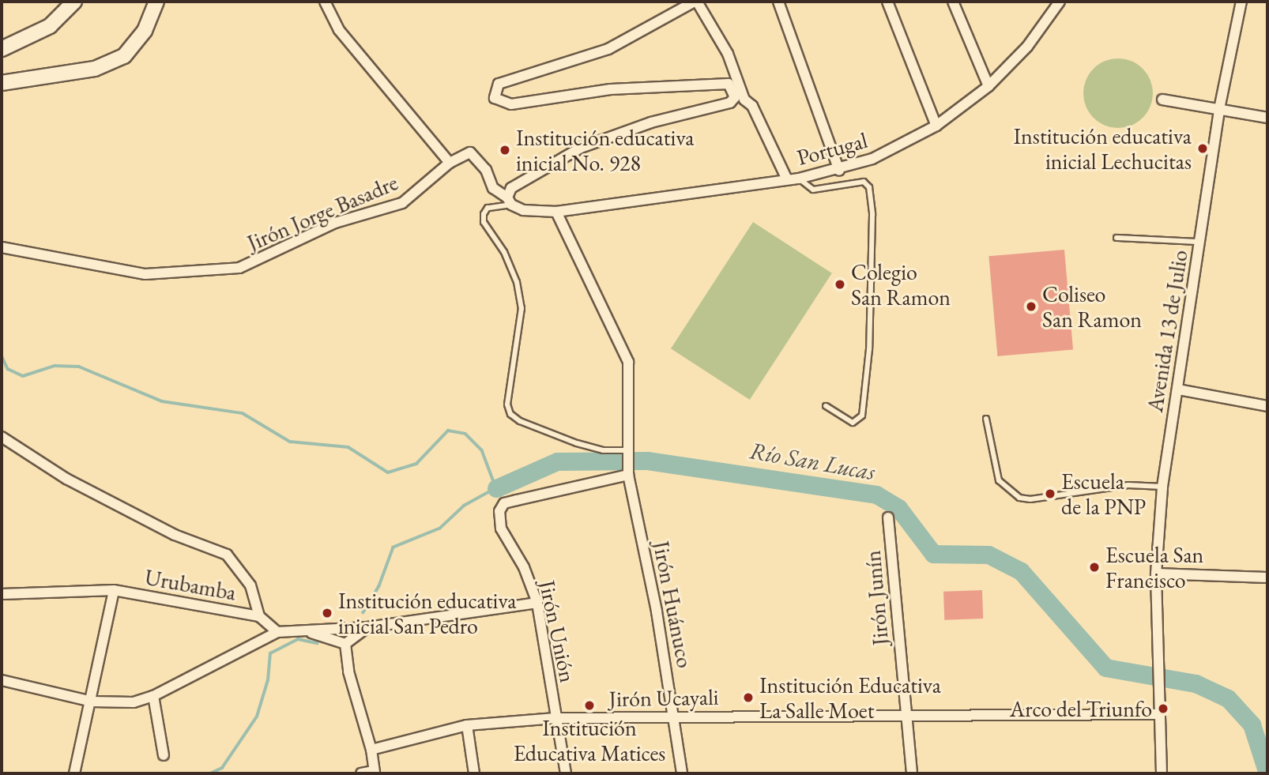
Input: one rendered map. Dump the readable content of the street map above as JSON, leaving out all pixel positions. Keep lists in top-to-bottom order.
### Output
{
  "streets": {
    "street": [
      "Portugal",
      "Jirón Jorge Basadre",
      "Avenida 13 de Julio",
      "Urubamba",
      "Jirón Junín",
      "Jirón Huánuco",
      "Jirón Unión",
      "Jirón Ucayali"
    ]
  },
  "crossings": [
    ["Portugal", "Jirón Huánuco"],
    ["Avenida 13 de Julio", "Jirón Ucayali"],
    ["Jirón Junín", "Jirón Ucayali"],
    ["Jirón Huánuco", "Jirón Unión"],
    ["Jirón Huánuco", "Jirón Ucayali"],
    ["Jirón Unión", "Jirón Ucayali"]
  ],
  "water": ["Río San Lucas"],
  "places": [
    "Institución educativa inicial Lechucitas",
    "Institución educativa inicial No. 928",
    "Colegio San Ramon",
    "Coliseo San Ramon",
    "Escuela de la PNP",
    "Escuela San Francisco",
    "Institución educativa inicial San Pedro",
    "Institución Educativa La Salle Moet",
    "Institución Educativa Matices",
    "Arco del Triunfo"
  ]
}
